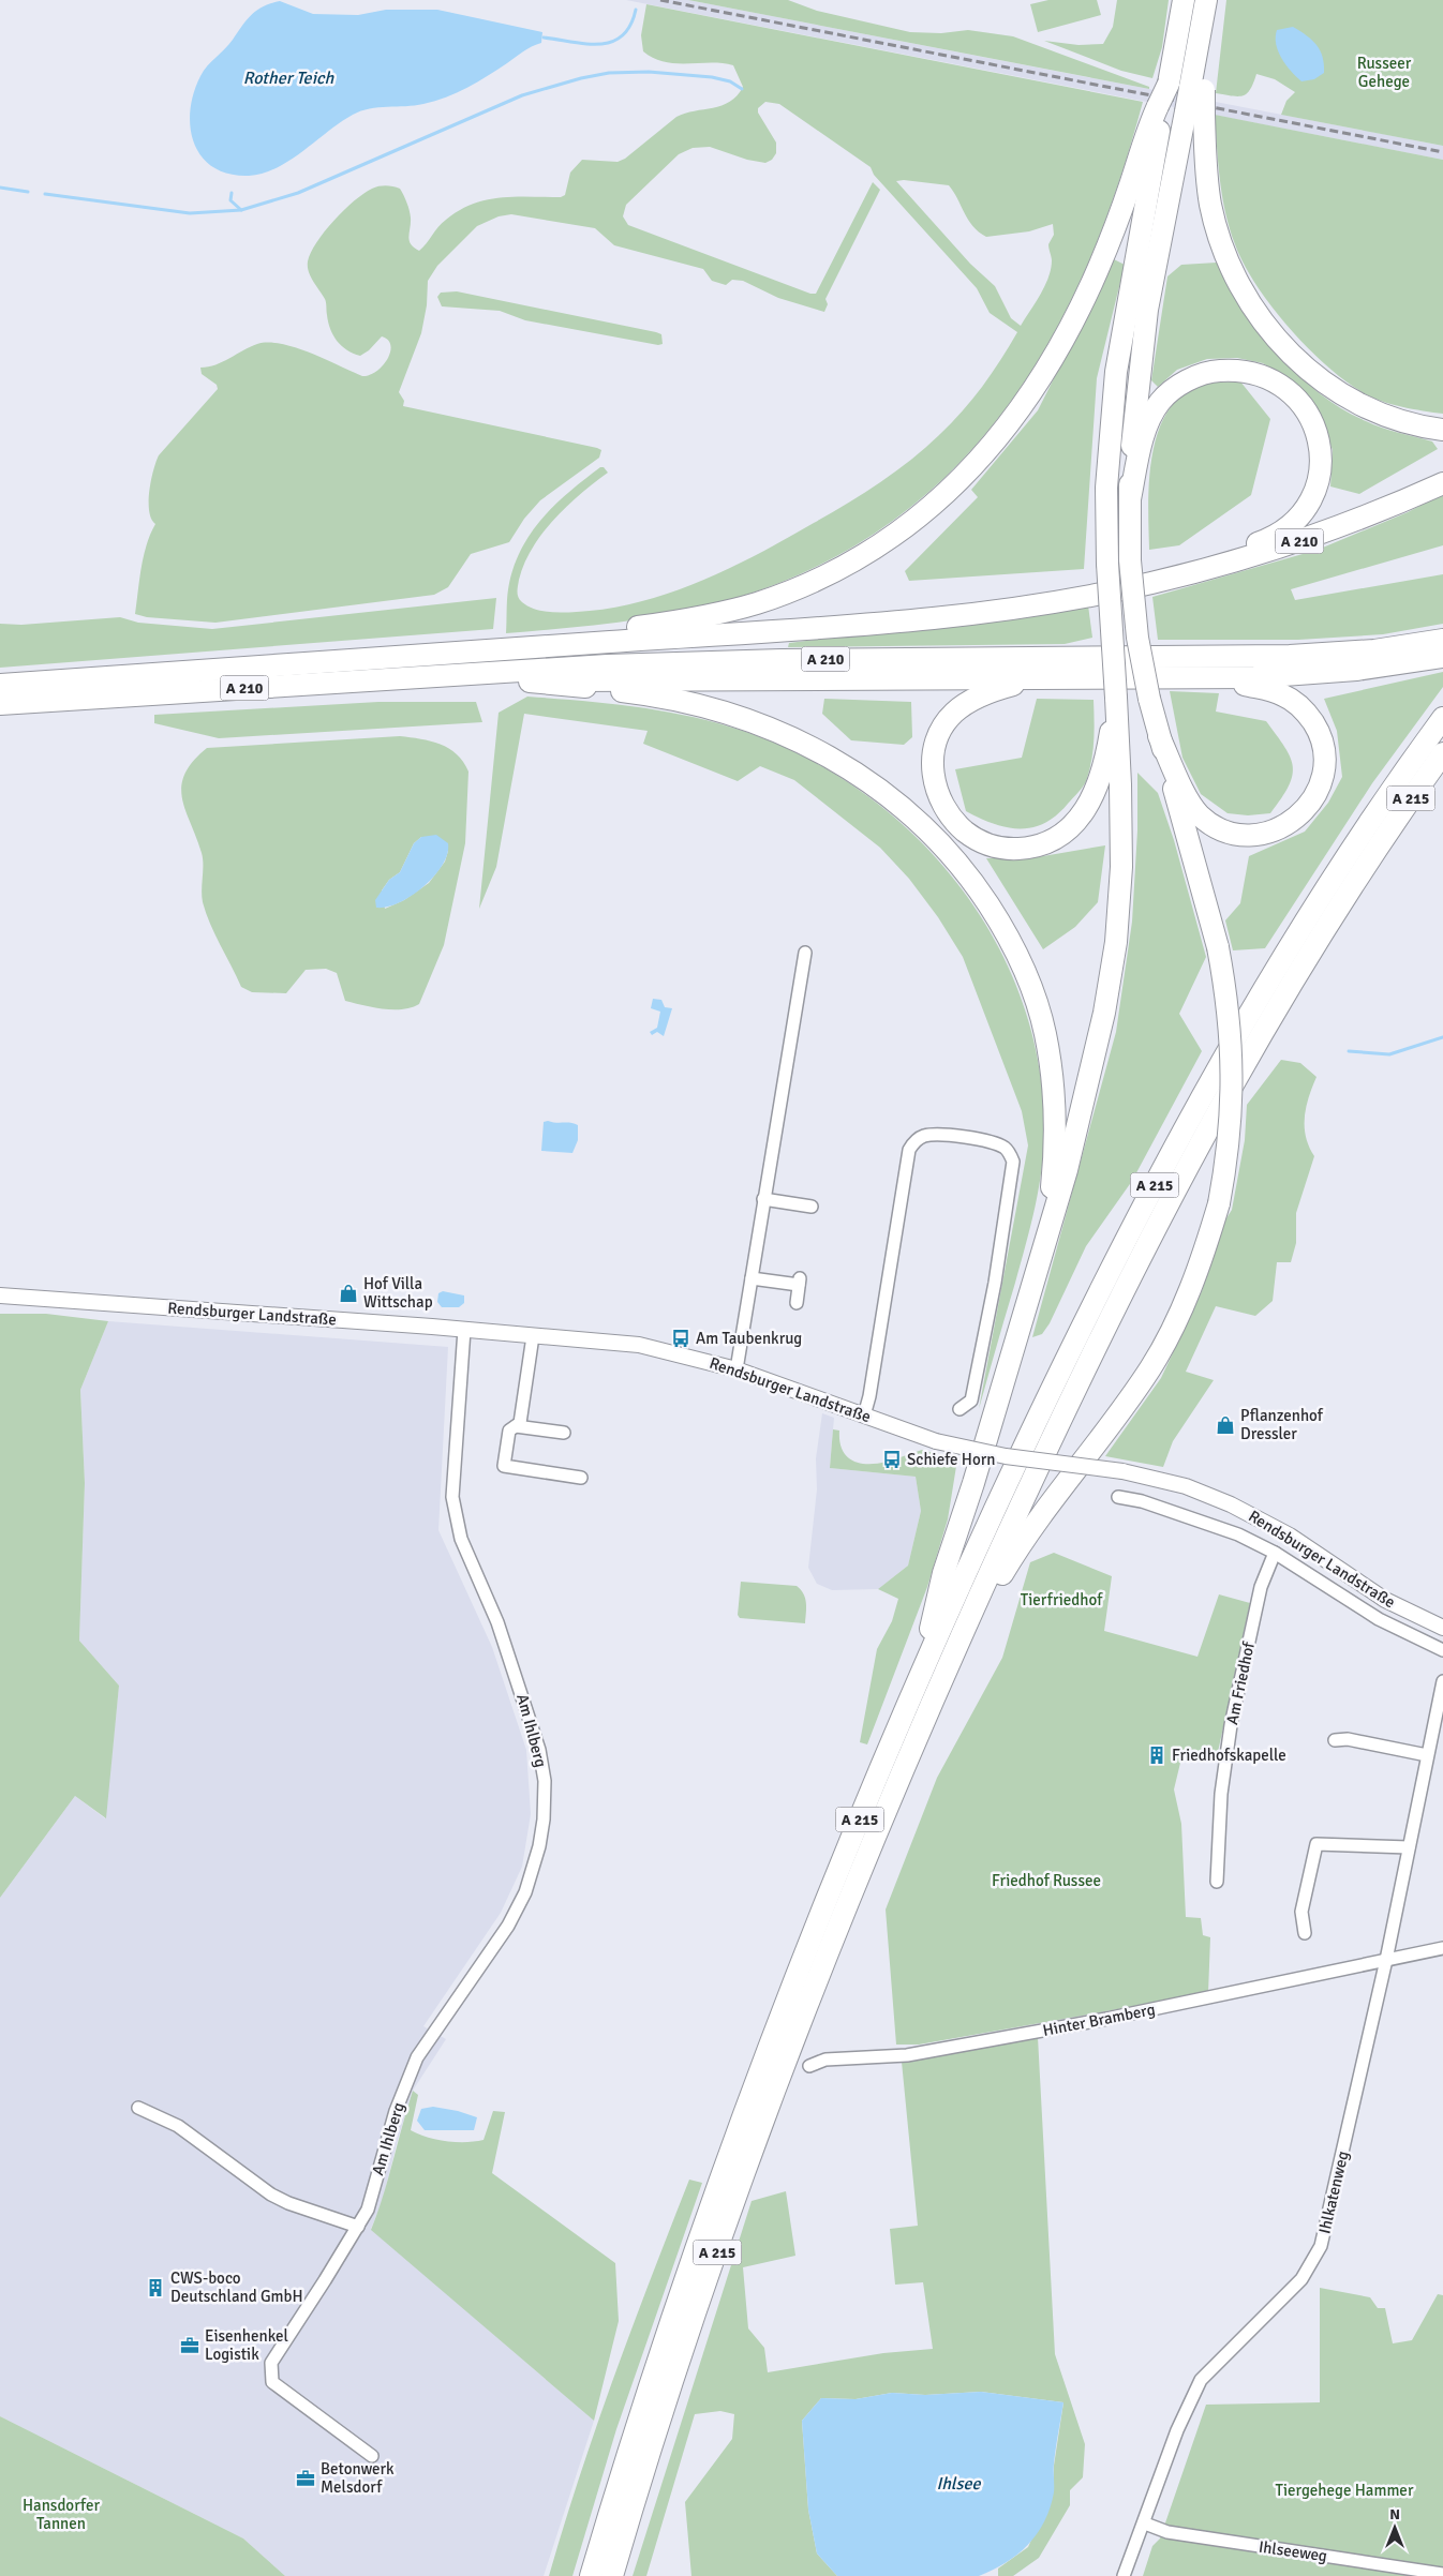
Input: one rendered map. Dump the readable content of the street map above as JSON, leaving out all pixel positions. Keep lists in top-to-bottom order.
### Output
{
  "streets": {
    "highway": ["A 210", "A 215"],
    "street": [
      "Rendsburger Landstraße",
      "Am Friedhof",
      "Am Ihlberg",
      "Hinter Bramberg",
      "Ihlkatenweg",
      "Ihlseeweg"
    ]
  },
  "crossings": [
    ["Rendsburger Landstraße", "Am Friedhof"],
    ["Rendsburger Landstraße", "Am Ihlberg"],
    ["Hinter Bramberg", "Ihlkatenweg"],
    ["Ihlkatenweg", "Ihlseeweg"]
  ],
  "water": ["Rother Teich", "Ihlsee"],
  "parks": [
    "Russeer Gehege",
    "Tierfriedhof",
    "Friedhof Russee",
    "Tiergehege Hammer",
    "Hansdorfer Tannen"
  ],
  "places": {
    "shop": ["Hof Villa Wittschap", "Pflanzenhof Dressler"],
    "bus stop": ["Am Taubenkrug", "Schiefe Horn"],
    "building": ["Friedhofskapelle", "CWS-boco Deutschland GmbH"],
    "office": ["Eisenhenkel Logistik", "Betonwerk Melsdorf"]
  },
  "north": "top"
}
